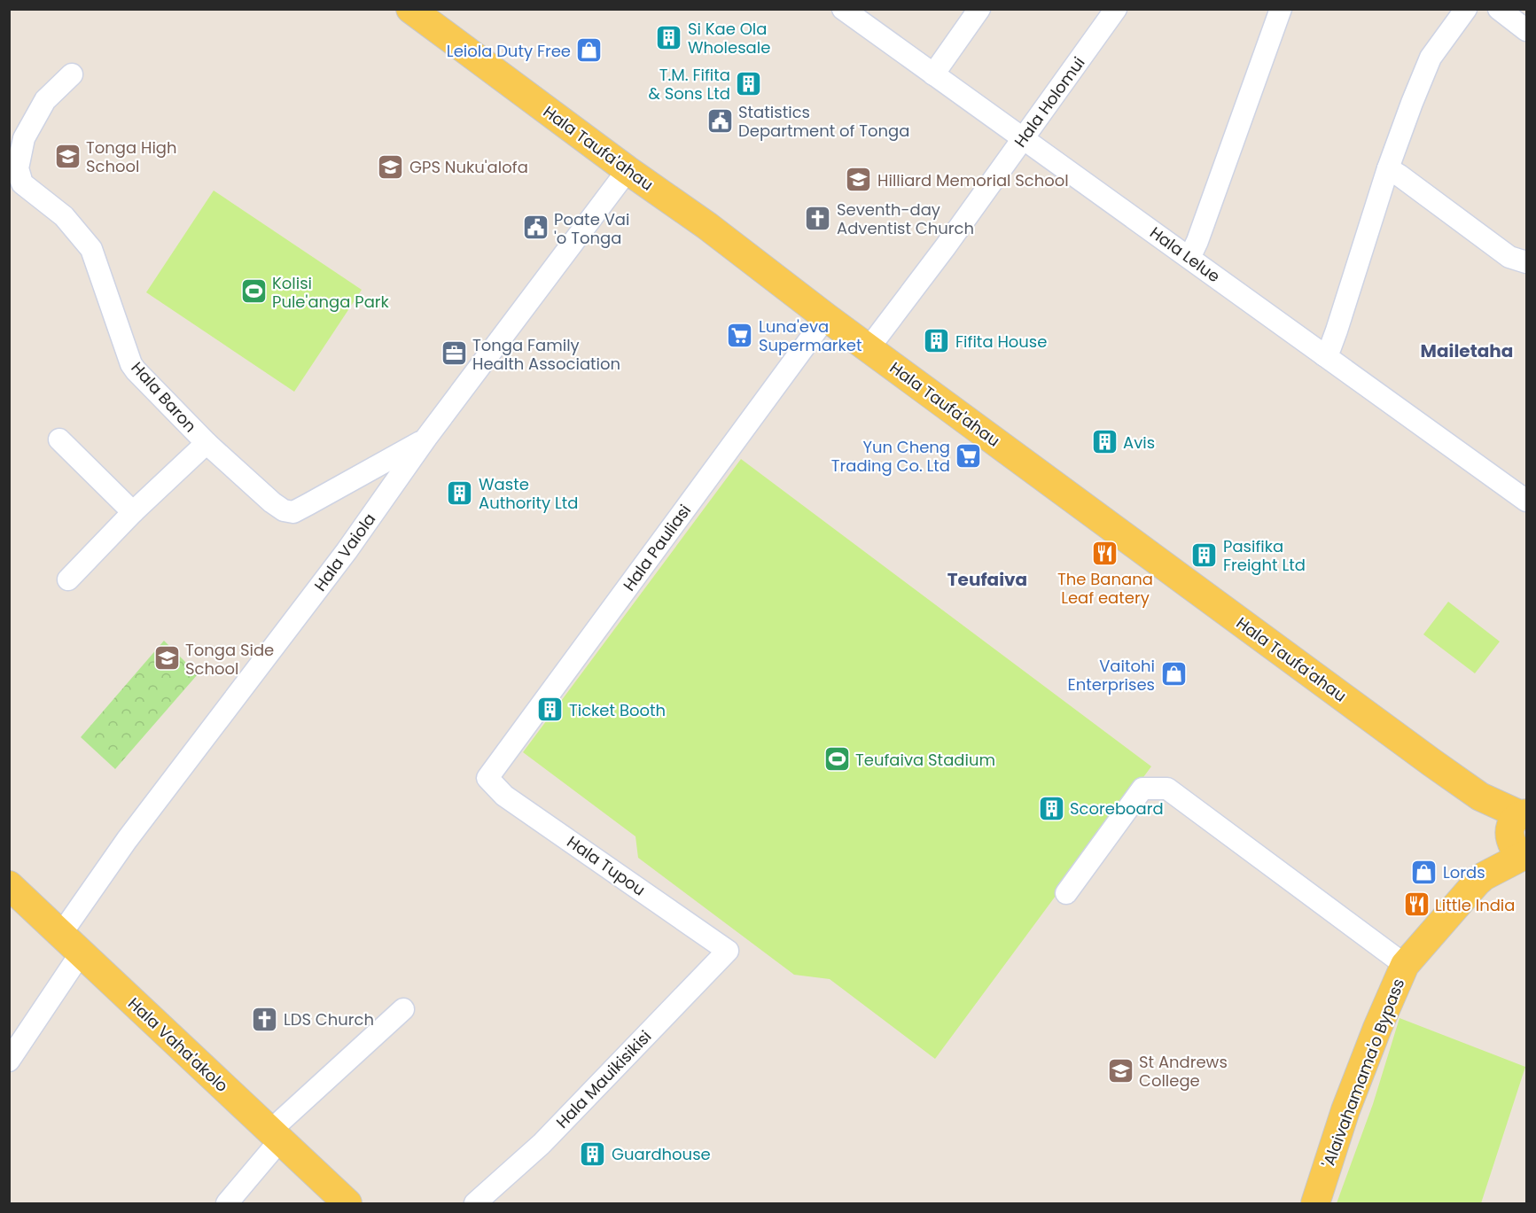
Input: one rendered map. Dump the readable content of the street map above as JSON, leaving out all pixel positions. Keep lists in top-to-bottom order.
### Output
{
  "streets": {
    "main road": ["Hala Taufa'ahau", "Hala Vaha'akolo", "'Alaivahamama'o Bypass"],
    "street": [
      "Hala Holomui",
      "Hala Lelue",
      "Hala Baron",
      "Hala Pauliasi",
      "Hala Vaiola",
      "Hala Tupou",
      "Hala Mauikisikisi"
    ]
  },
  "crossings": [
    ["Hala Holomui", "Hala Taufa'ahau"],
    ["Hala Holomui", "Hala Lelue"],
    ["Hala Taufa'ahau", "Hala Pauliasi"],
    ["Hala Taufa'ahau", "Hala Vaiola"],
    ["Hala Taufa'ahau", "'Alaivahamama'o Bypass"],
    ["Hala Baron", "Hala Vaiola"],
    ["Hala Pauliasi", "Hala Tupou"],
    ["Hala Vaiola", "Hala Vaha'akolo"],
    ["Hala Tupou", "Hala Mauikisikisi"]
  ],
  "districts": ["Mailetaha", "Teufaiva"],
  "places": {
    "building": [
      "Si Kae Ola Wholesale",
      "T.M. Fifita & Sons Ltd",
      "Fifita House",
      "Avis",
      "Waste Authority Ltd",
      "Pasifika Freight Ltd",
      "Ticket Booth",
      "Scoreboard",
      "Guardhouse"
    ],
    "shop": ["Leiola Duty Free", "Vaitohi Enterprises", "Lords"],
    "public building": ["Statistics Department of Tonga", "Poate Vai 'o Tonga"],
    "school or university": [
      "Tonga High School",
      "GPS Nuku'alofa",
      "Hilliard Memorial School",
      "Tonga Side School",
      "St Andrews College"
    ],
    "church": ["Seventh-day Adventist Church", "LDS Church"],
    "sports": ["Kolisi Pule'anga Park", "Teufaiva Stadium"],
    "supermarket": ["Luna'eva Supermarket", "Yun Cheng Trading Co. Ltd"],
    "office": ["Tonga Family Health Association"],
    "restaurant": ["The Banana Leaf eatery", "Little India"]
  }
}
